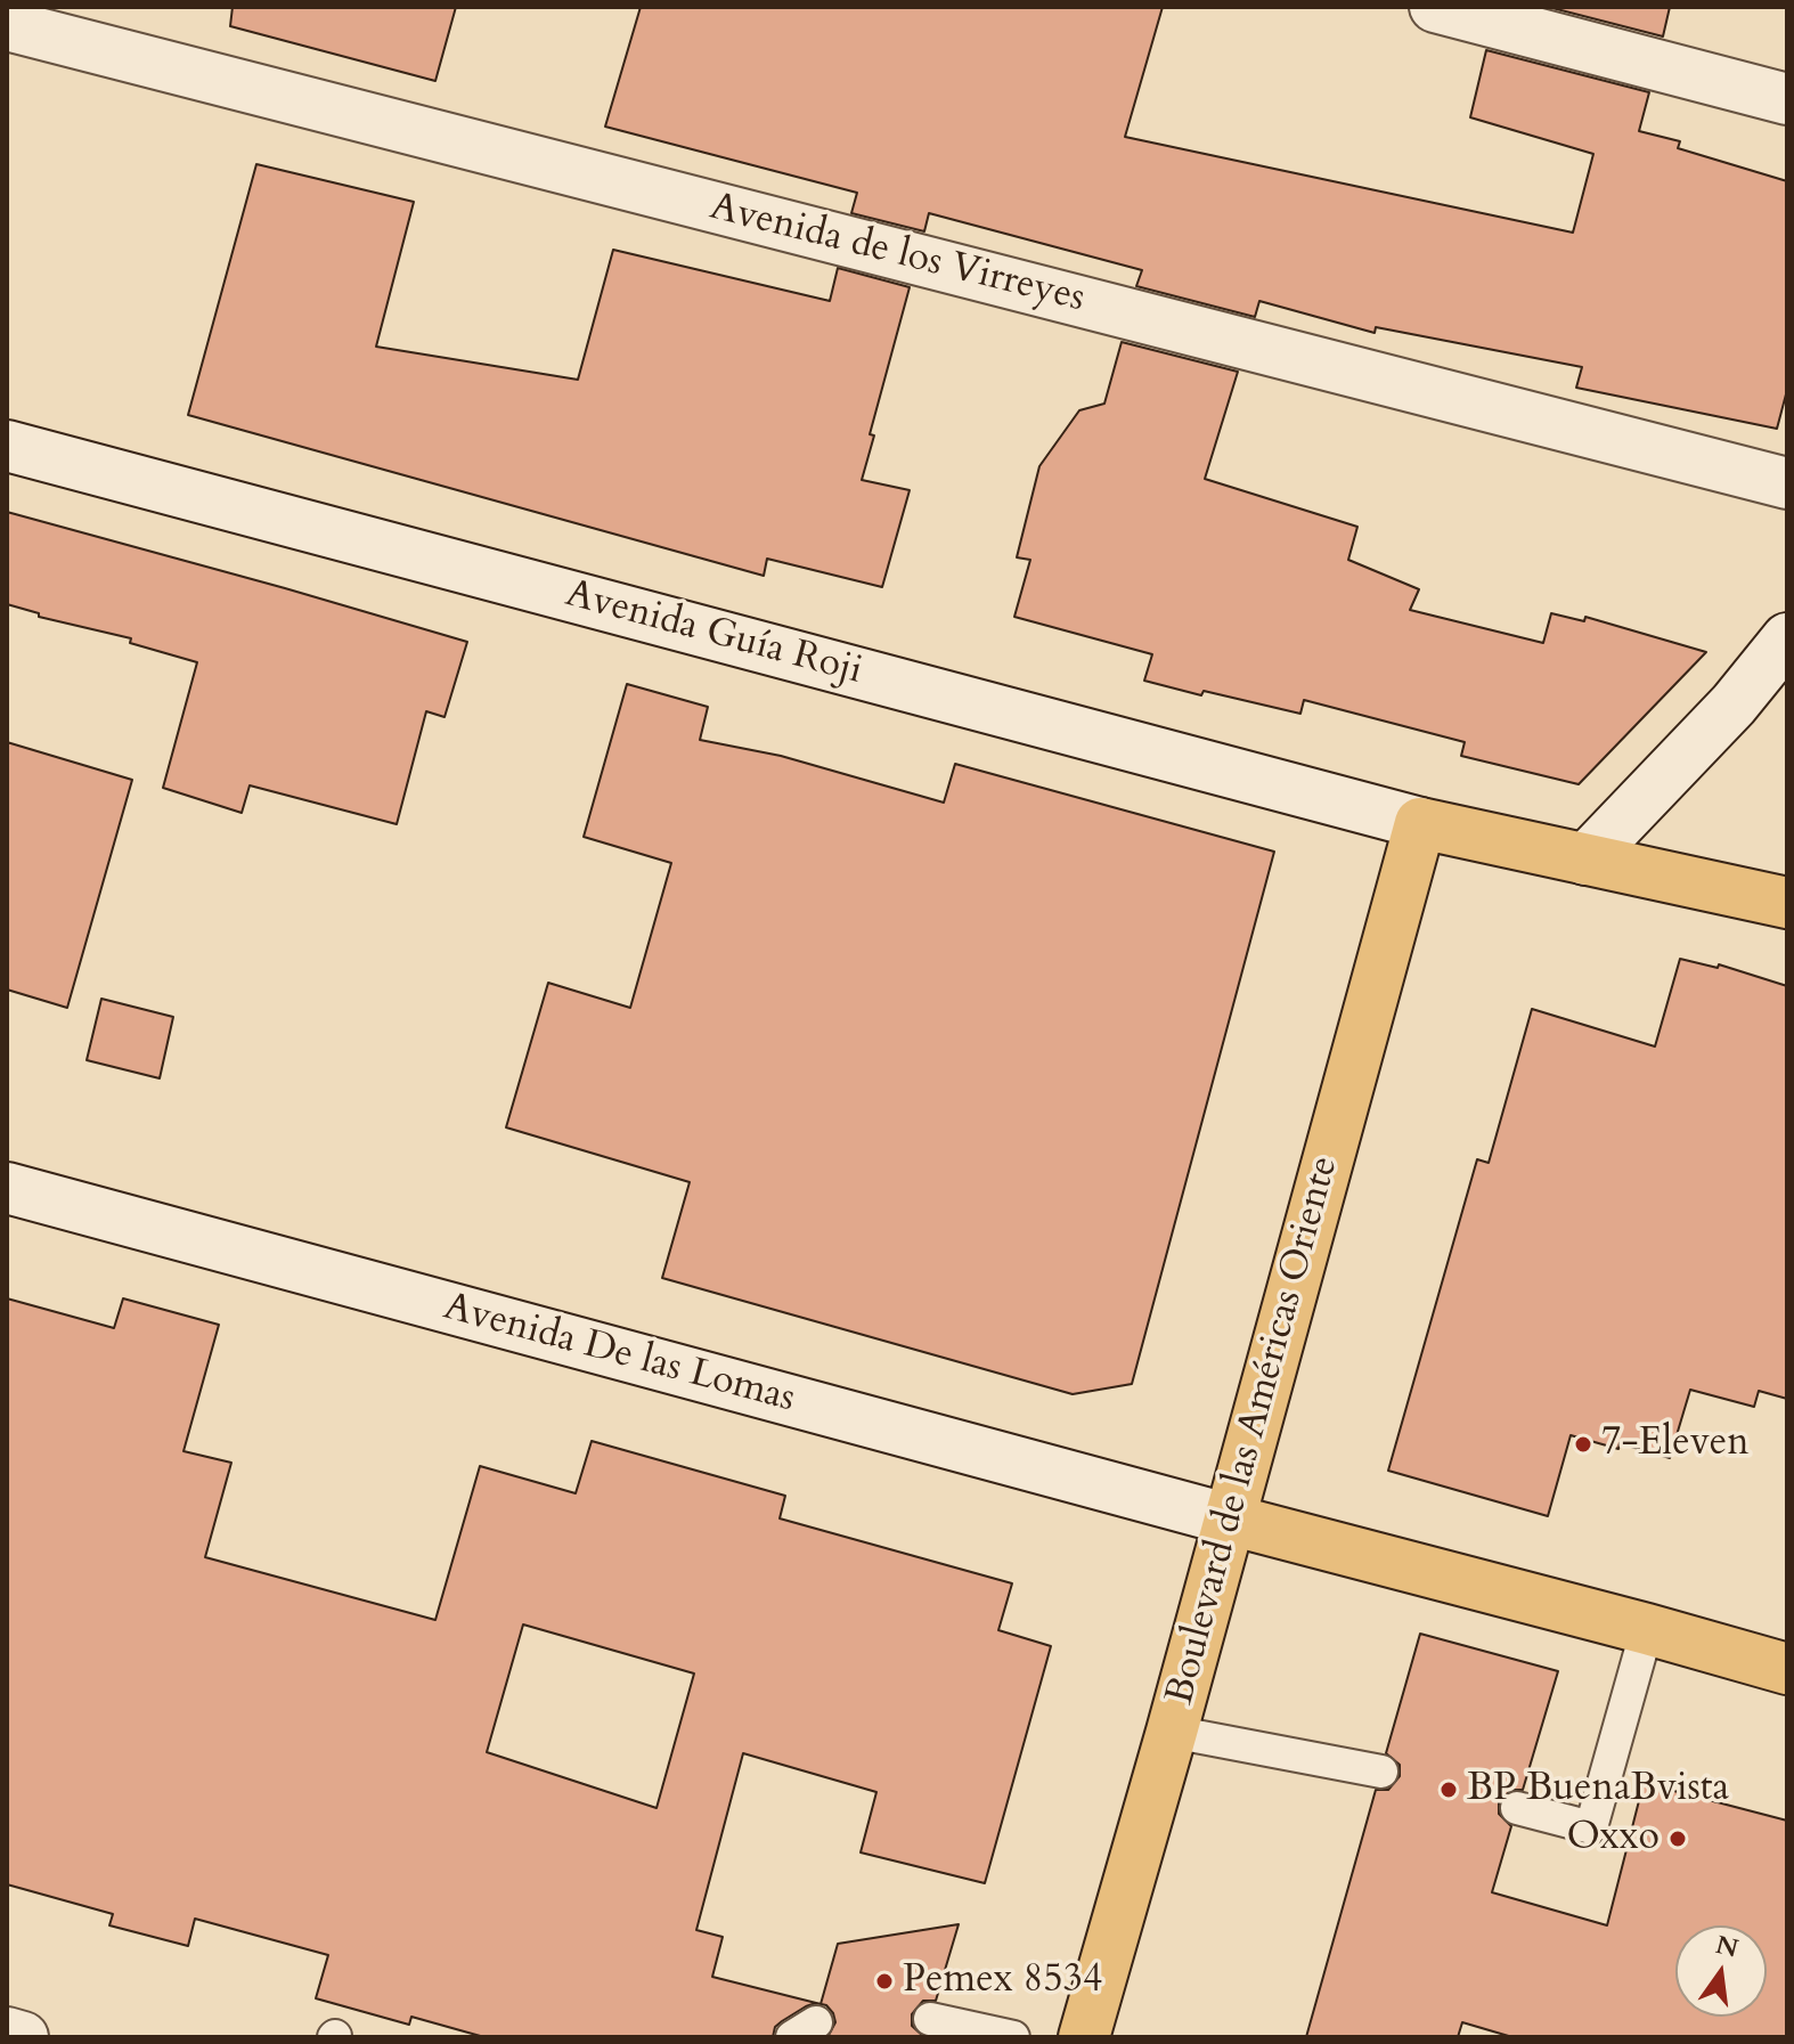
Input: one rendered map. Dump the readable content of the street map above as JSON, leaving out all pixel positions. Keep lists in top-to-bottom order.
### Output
{
  "streets": {
    "main road": ["Boulevard de las Américas Oriente"],
    "street": ["Avenida de los Virreyes", "Avenida Guía Roji", "Avenida De las Lomas"]
  },
  "crossings": [
    ["Avenida Guía Roji", "Boulevard de las Américas Oriente"],
    ["Avenida De las Lomas", "Boulevard de las Américas Oriente"]
  ],
  "places": [
    "7-Eleven",
    "BP BuenaBvista",
    "Oxxo",
    "Pemex 8534"
  ],
  "north": "top"
}
